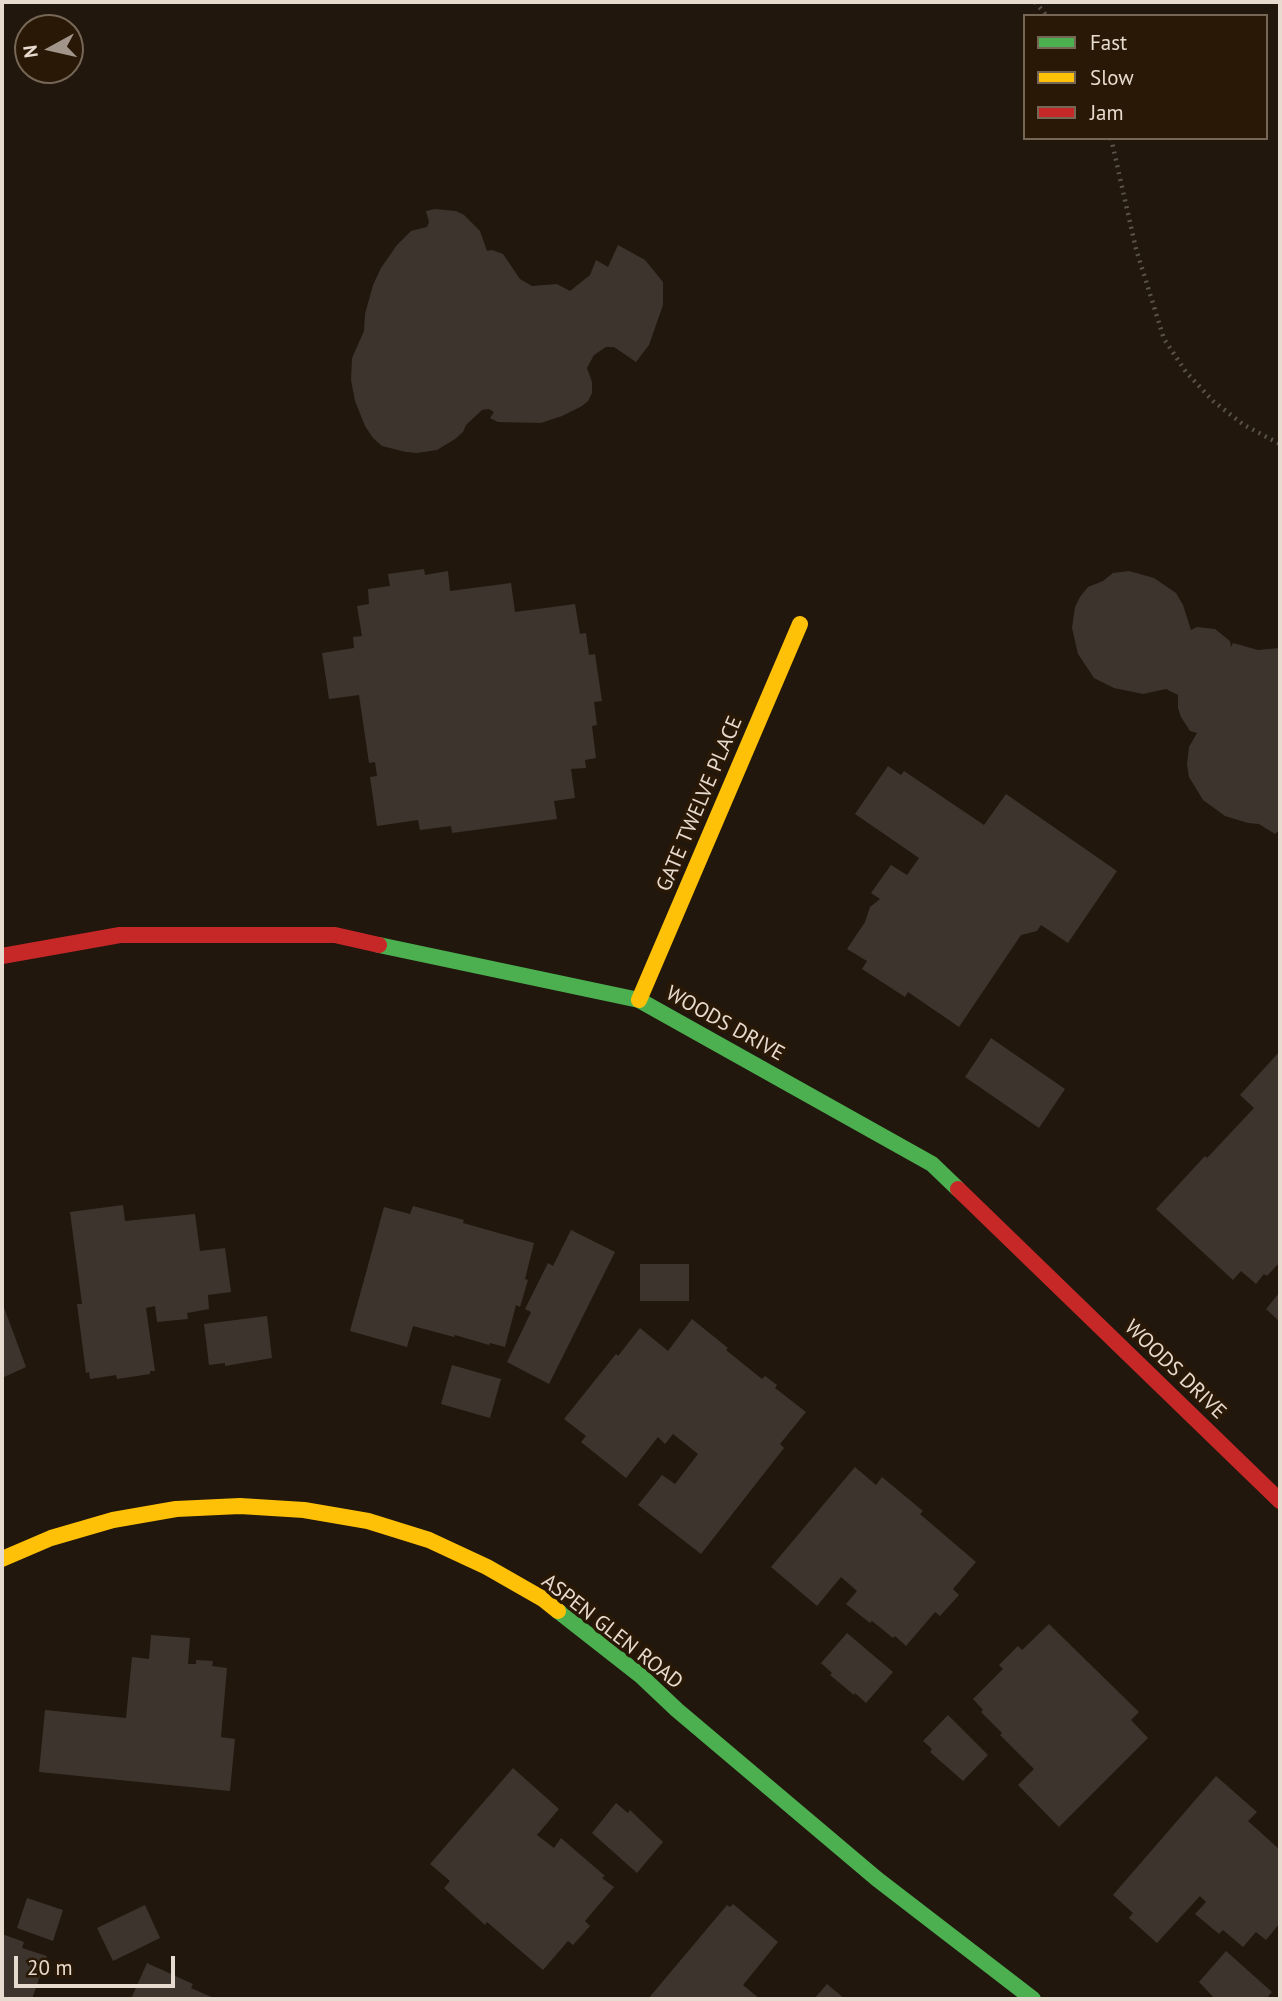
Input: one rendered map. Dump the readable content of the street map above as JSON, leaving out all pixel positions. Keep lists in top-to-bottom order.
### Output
{
  "streets": {
    "street": ["GATE TWELVE PLACE", "WOODS DRIVE", "ASPEN GLEN ROAD"]
  },
  "crossings": [
    ["GATE TWELVE PLACE", "WOODS DRIVE"]
  ],
  "legend": ["Fast", "Slow", "Jam"],
  "scale_bar": "20 m",
  "north": "left"
}
